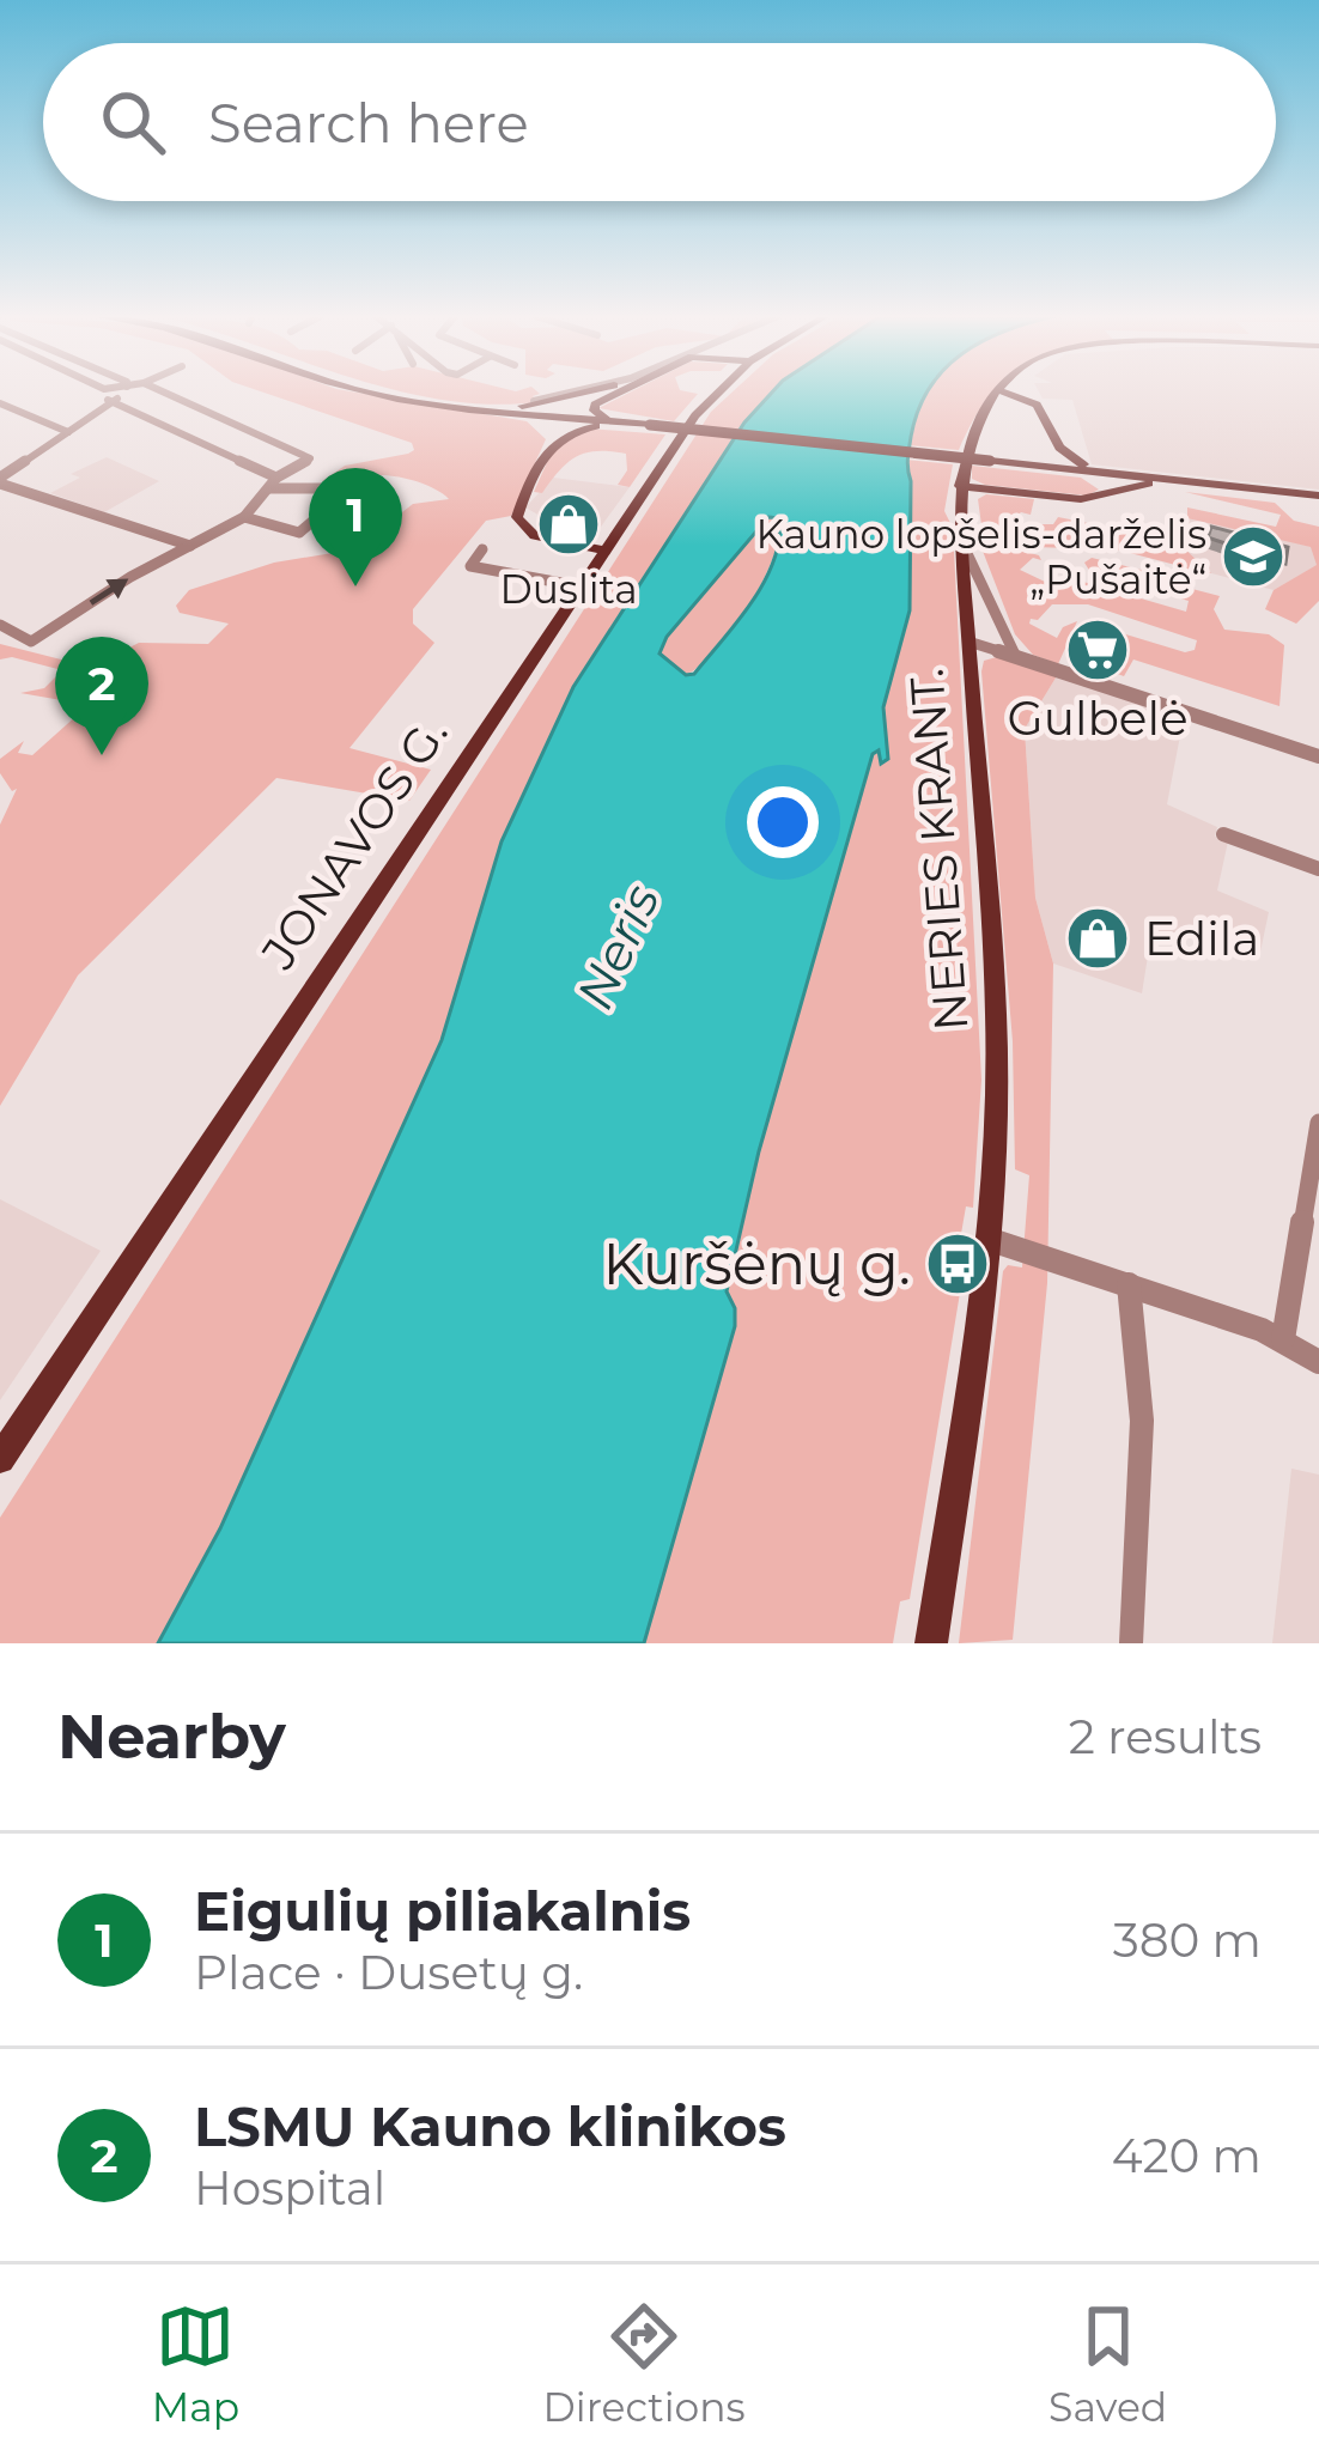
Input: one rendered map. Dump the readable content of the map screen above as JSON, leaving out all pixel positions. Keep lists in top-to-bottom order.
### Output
{
  "streets": {
    "main road": ["JONAVOS G.", "NERIES KRANT."]
  },
  "water": ["Neris"],
  "places": {
    "shop": ["Duslita", "Edila"],
    "school or university": ["Kauno lopšelis-darželis „Pušaitė“"],
    "supermarket": ["Gulbelė"],
    "bus stop": ["Kuršėnų g."]
  },
  "page": {
    "search": "Search here",
    "pins": ["1", "2"],
    "heading": ["Nearby", "2 results"],
    "list": [
      {
        "mark": "1",
        "name": "Eigulių piliakalnis",
        "note": "Place · Dusetų g.",
        "value": "380 m"
      },
      {
        "mark": "2",
        "name": "LSMU Kauno klinikos",
        "note": "Hospital",
        "value": "420 m"
      }
    ],
    "nav": ["Map", "Directions", "Saved"]
  }
}
